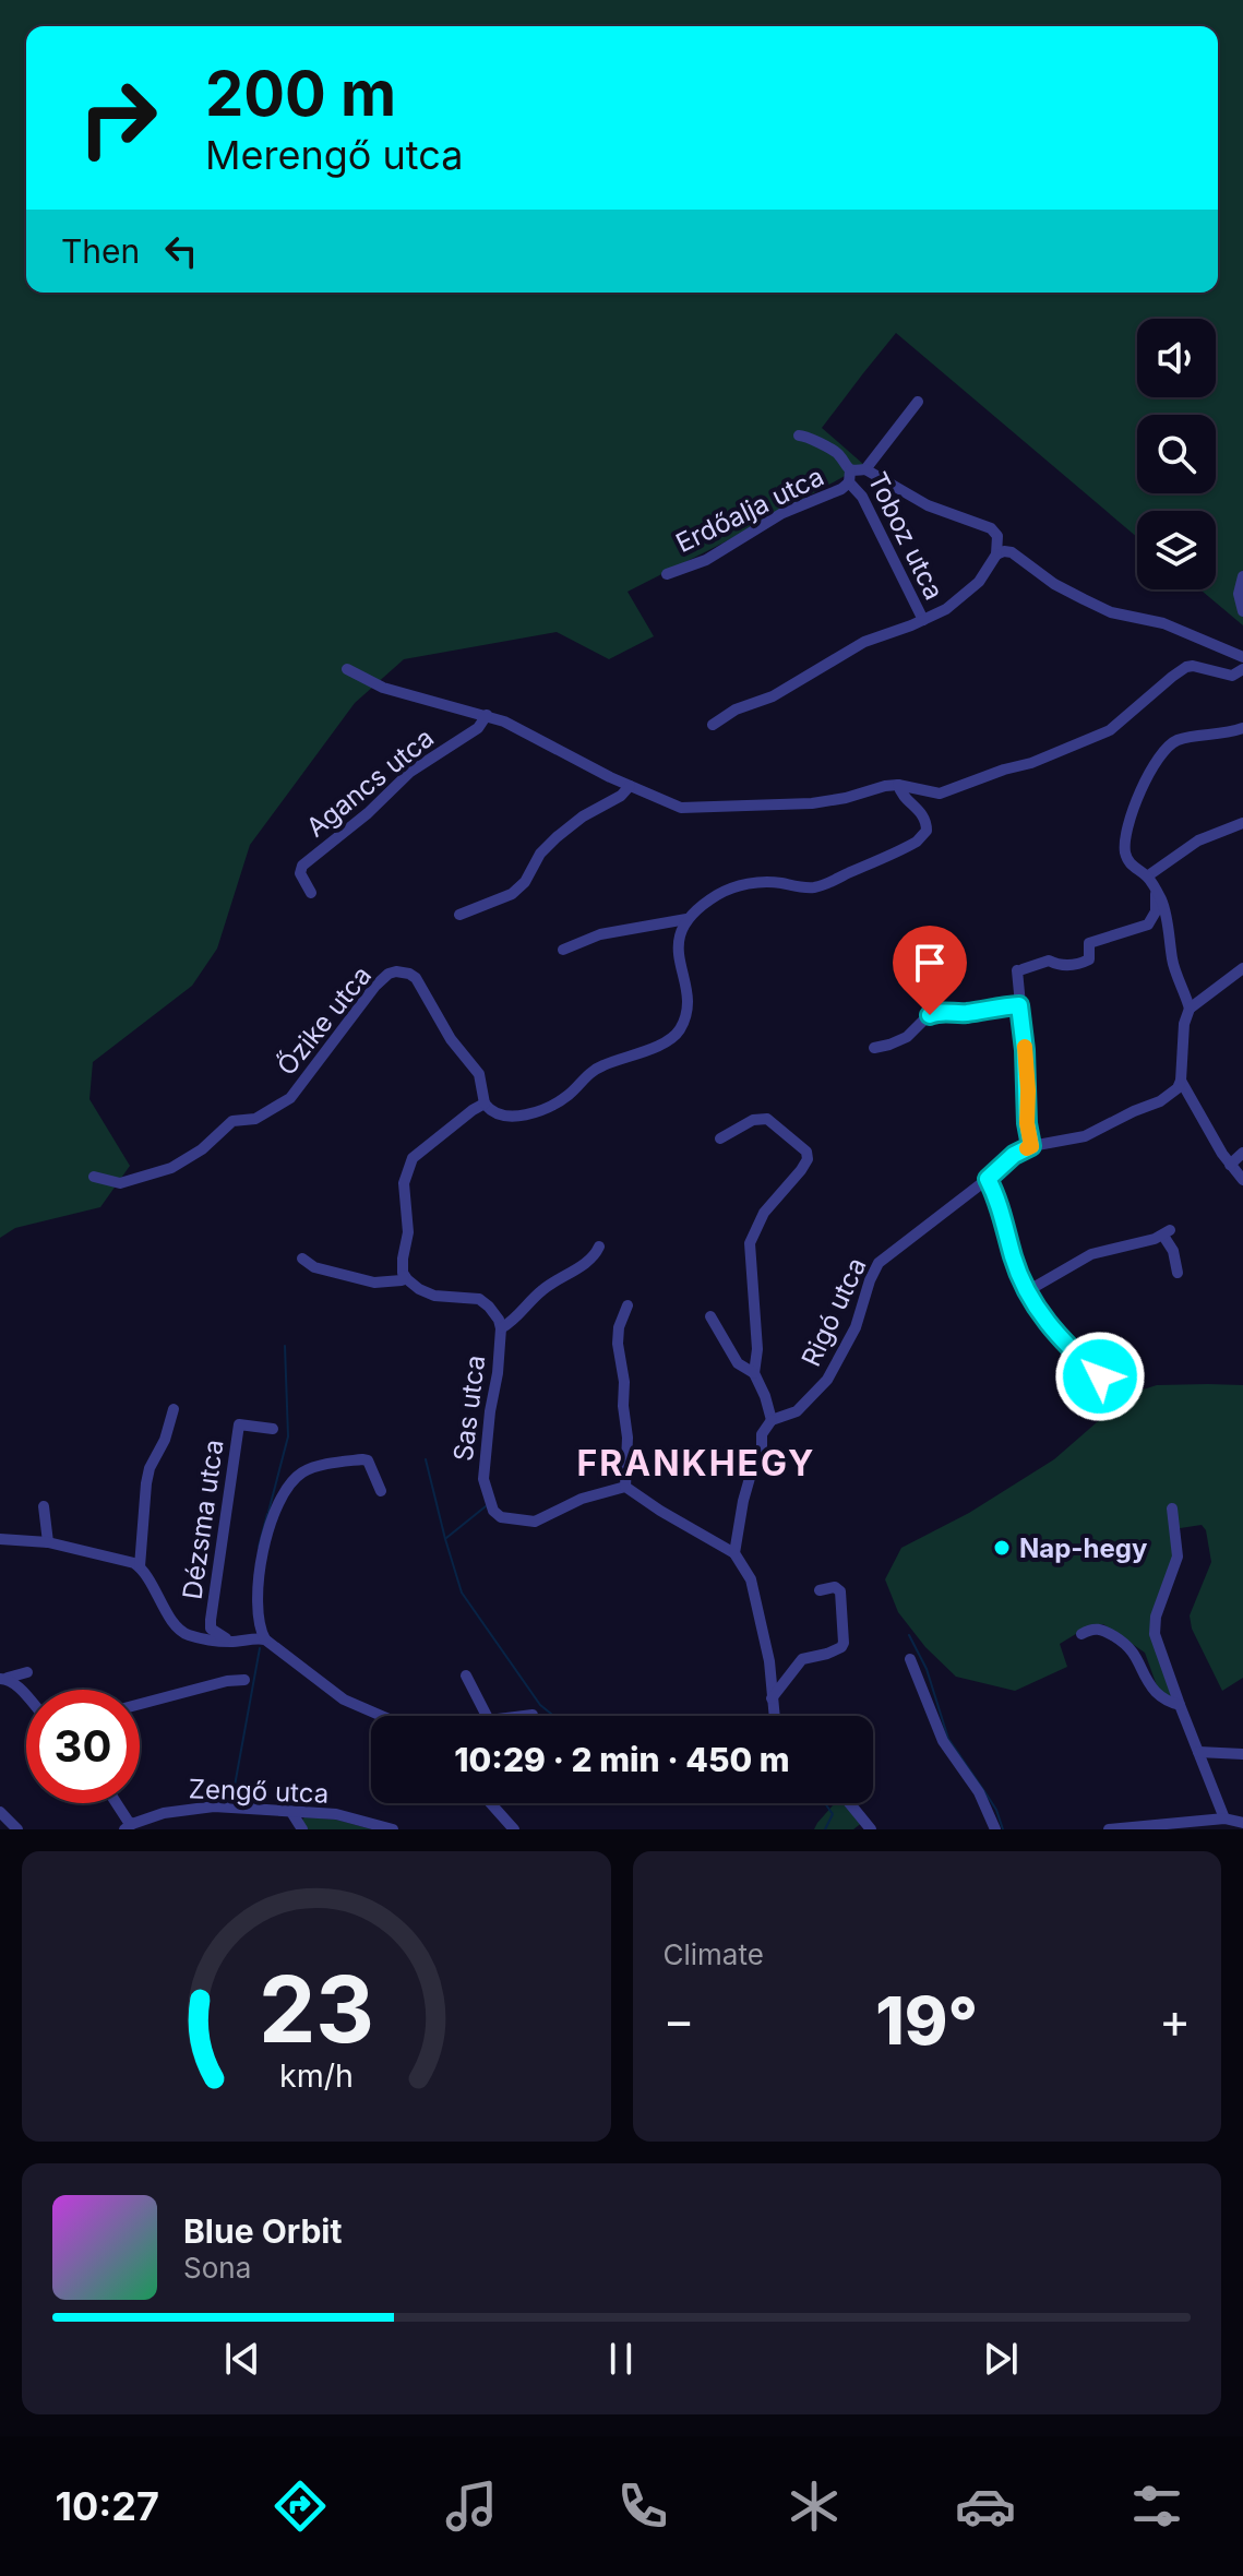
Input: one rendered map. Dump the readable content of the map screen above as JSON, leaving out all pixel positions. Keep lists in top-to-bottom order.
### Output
{
  "streets": {
    "street": [
      "Erdőalja utca",
      "Toboz utca",
      "Agancs utca",
      "Őzike utca",
      "Rigó utca",
      "Sas utca",
      "Dézsma utca",
      "Zengő utca"
    ]
  },
  "crossings": [
    ["Erdőalja utca", "Toboz utca"]
  ],
  "districts": ["FRANKHEGY"],
  "places": ["Nap-hegy"],
  "page": {
    "turn": ["200 m", "Merengő utca"],
    "then": "Then",
    "limit": "30",
    "trip": "10:29 · 2 min · 450 m",
    "tile": "Climate",
    "heat": ["−", "19°", "+"],
    "song": ["Blue Orbit", "Sona"],
    "tabs": "10:27",
    "gauge": ["23", "km/h"]
  }
}
